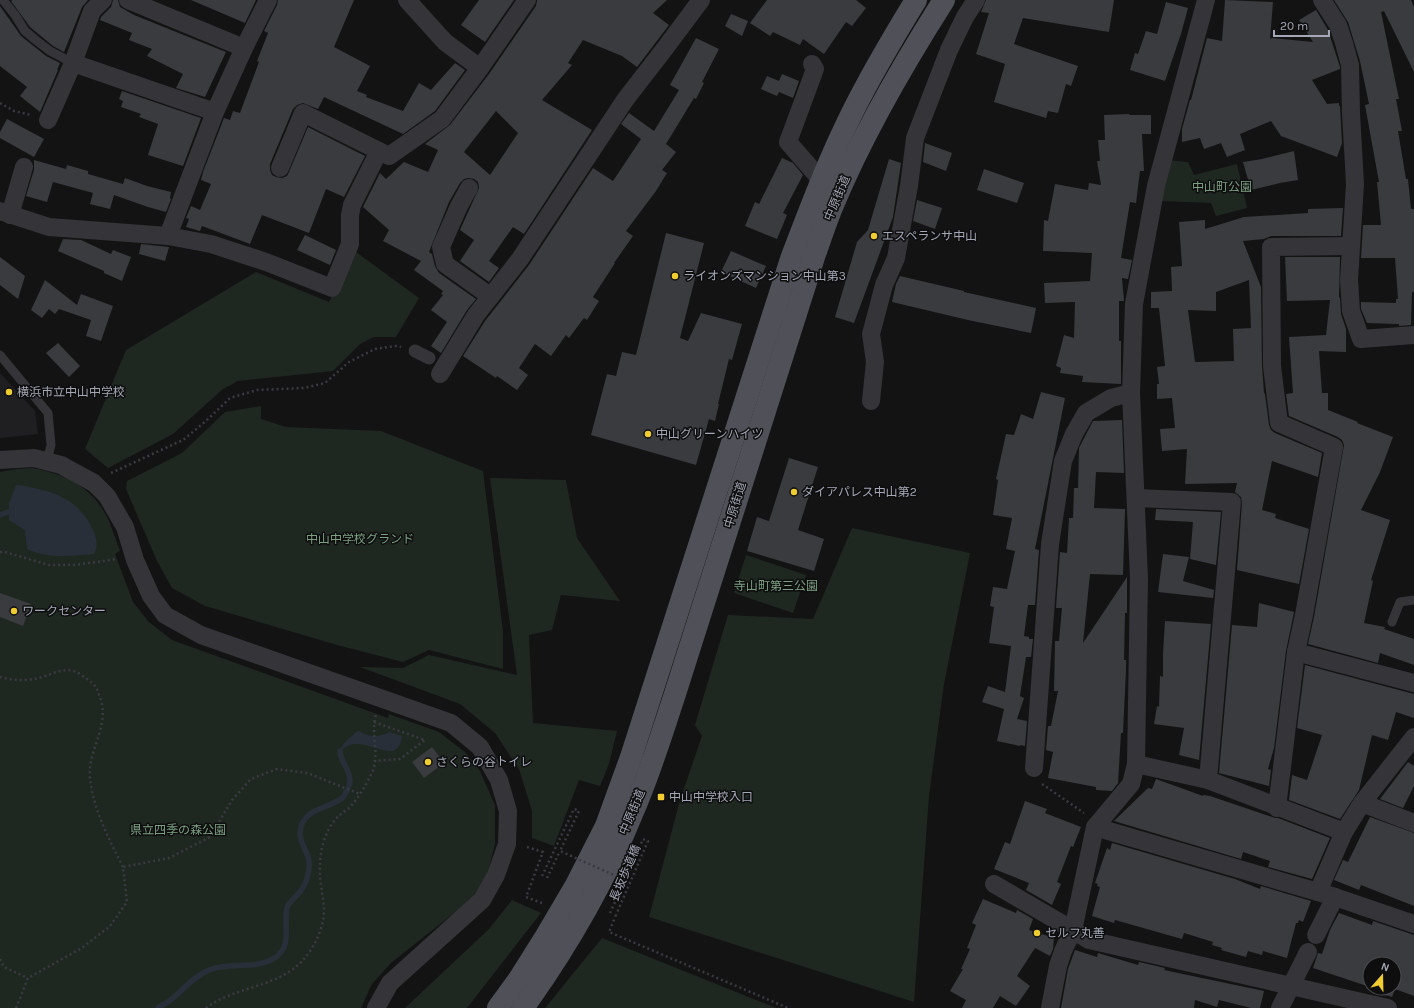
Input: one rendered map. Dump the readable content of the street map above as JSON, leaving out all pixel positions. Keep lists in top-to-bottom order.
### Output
{
  "streets": {
    "main road": ["中原街道"],
    "path": ["長坂歩道橋"]
  },
  "parks": [
    "中山町公園",
    "中山中学校グランド",
    "寺山町第三公園",
    "県立四季の森公園"
  ],
  "places": {
    "other": [
      "エスペランサ中山",
      "ライオンズマンション中山第3",
      "横浜市立中山中学校",
      "中山グリーンハイツ",
      "ダイアパレス中山第2",
      "ワークセンター",
      "さくらの谷トイレ",
      "セルフ丸善"
    ],
    "transit": ["中山中学校入口"]
  },
  "scale_bar": "20 m",
  "north": "top"
}
